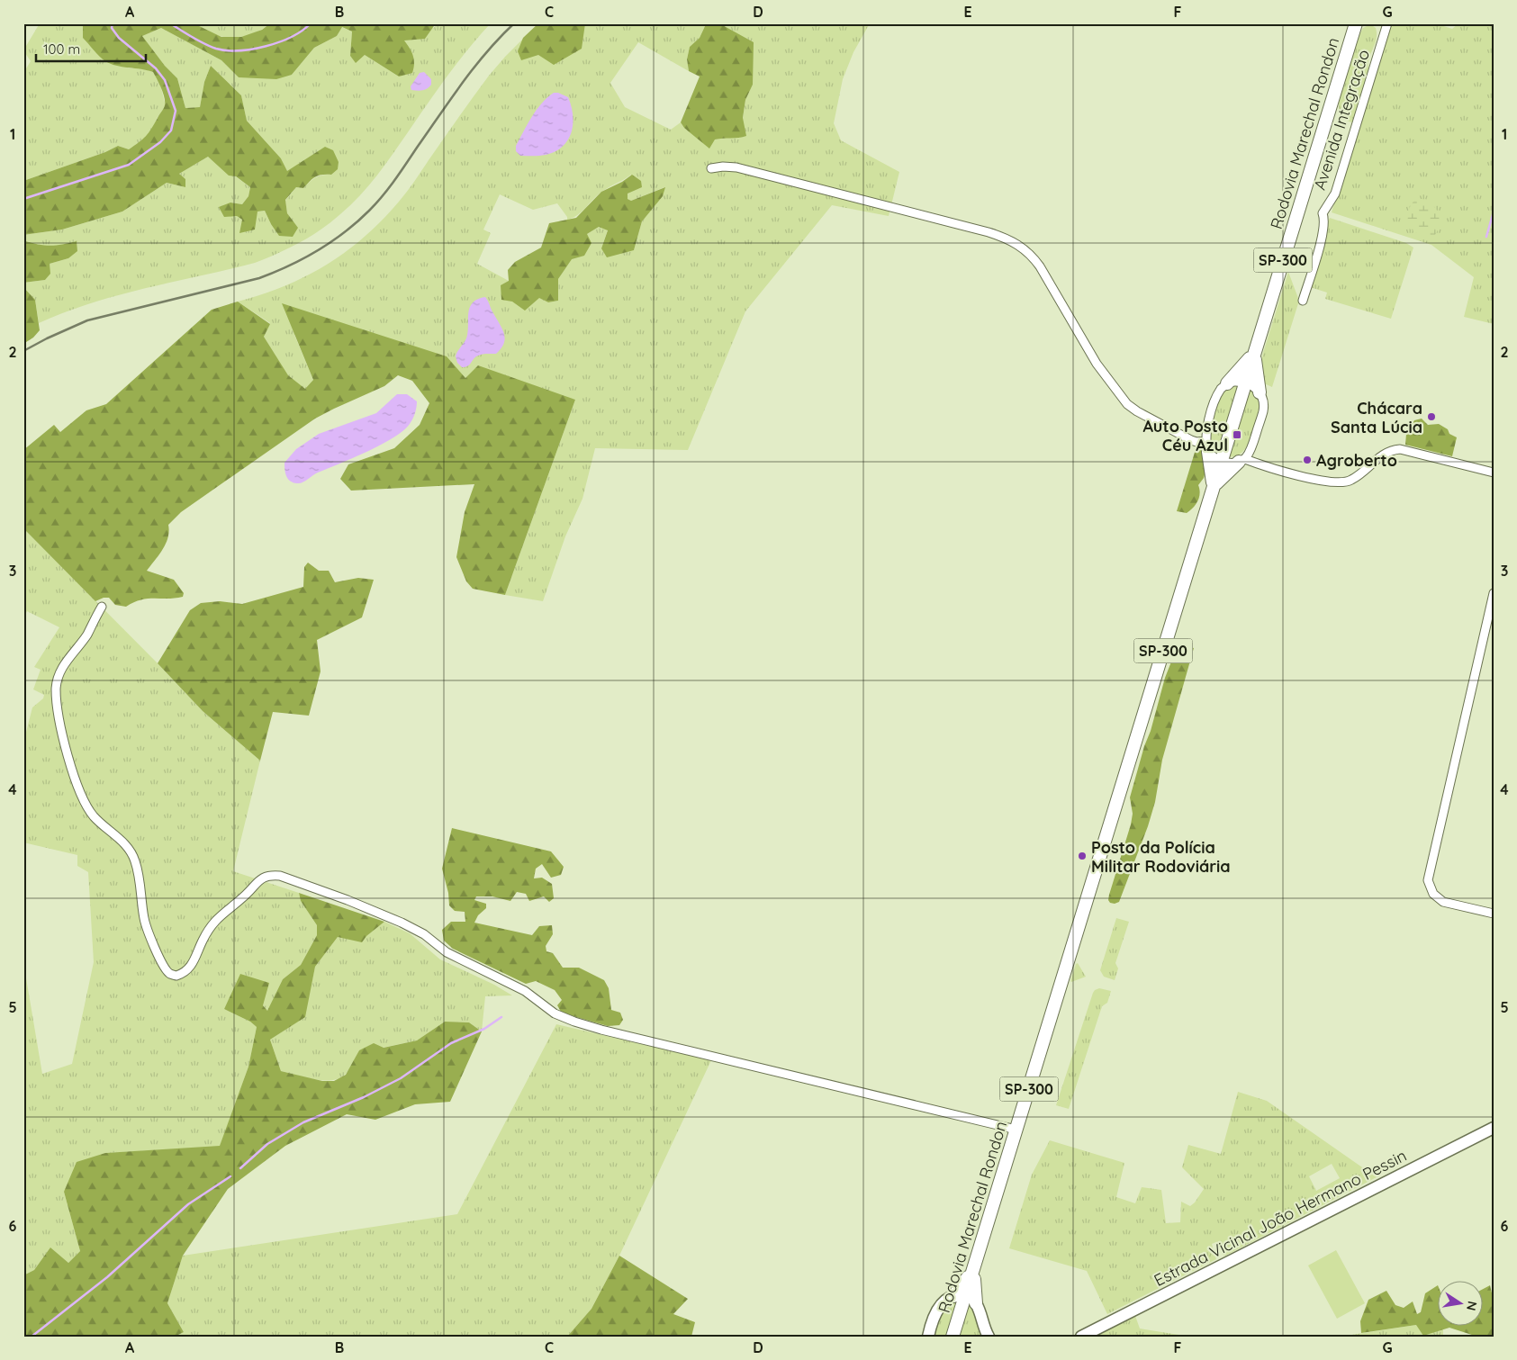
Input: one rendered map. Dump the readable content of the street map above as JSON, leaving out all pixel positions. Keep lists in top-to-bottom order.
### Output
{
  "streets": {
    "main road": ["Rodovia Marechal Rondon", "SP-300", "Estrada Vicinal João Hermano Pessin"],
    "street": ["Avenida Integração"]
  },
  "places": {
    "other": ["Chácara Santa Lúcia", "Agroberto", "Posto da Polícia Militar Rodoviária"],
    "transit": ["Auto Posto Céu Azul"]
  },
  "scale_bar": "100 m",
  "north": "right",
  "grid": {
    "columns": [
      "A",
      "B",
      "C",
      "D",
      "E",
      "F",
      "G"
    ],
    "rows": [
      "1",
      "2",
      "3",
      "4",
      "5",
      "6"
    ]
  }
}
